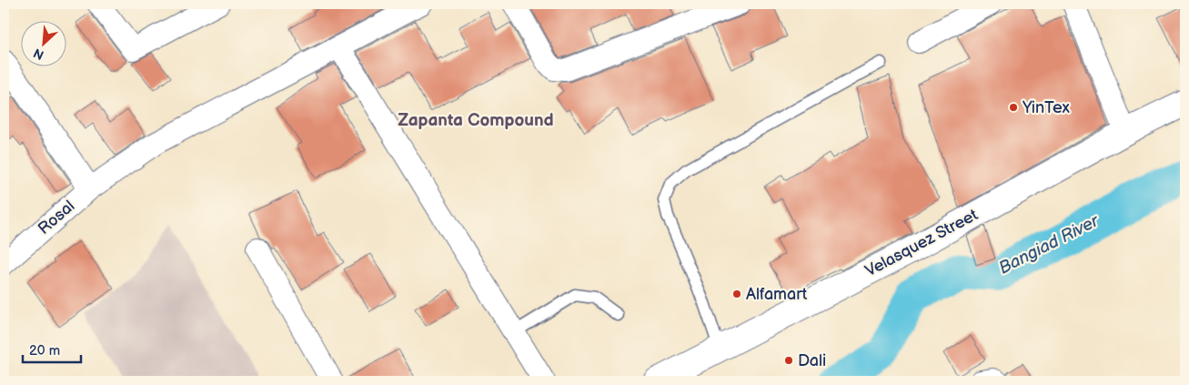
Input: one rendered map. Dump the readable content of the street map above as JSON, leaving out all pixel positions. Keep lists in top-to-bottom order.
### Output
{
  "streets": {
    "main road": ["Velasquez Street"],
    "street": ["Rosal"]
  },
  "districts": ["Zapanta Compound"],
  "water": ["Bangiad River"],
  "places": ["YinTex", "Alfamart", "Dali"],
  "scale_bar": "20 m",
  "north": "bottom left"
}
